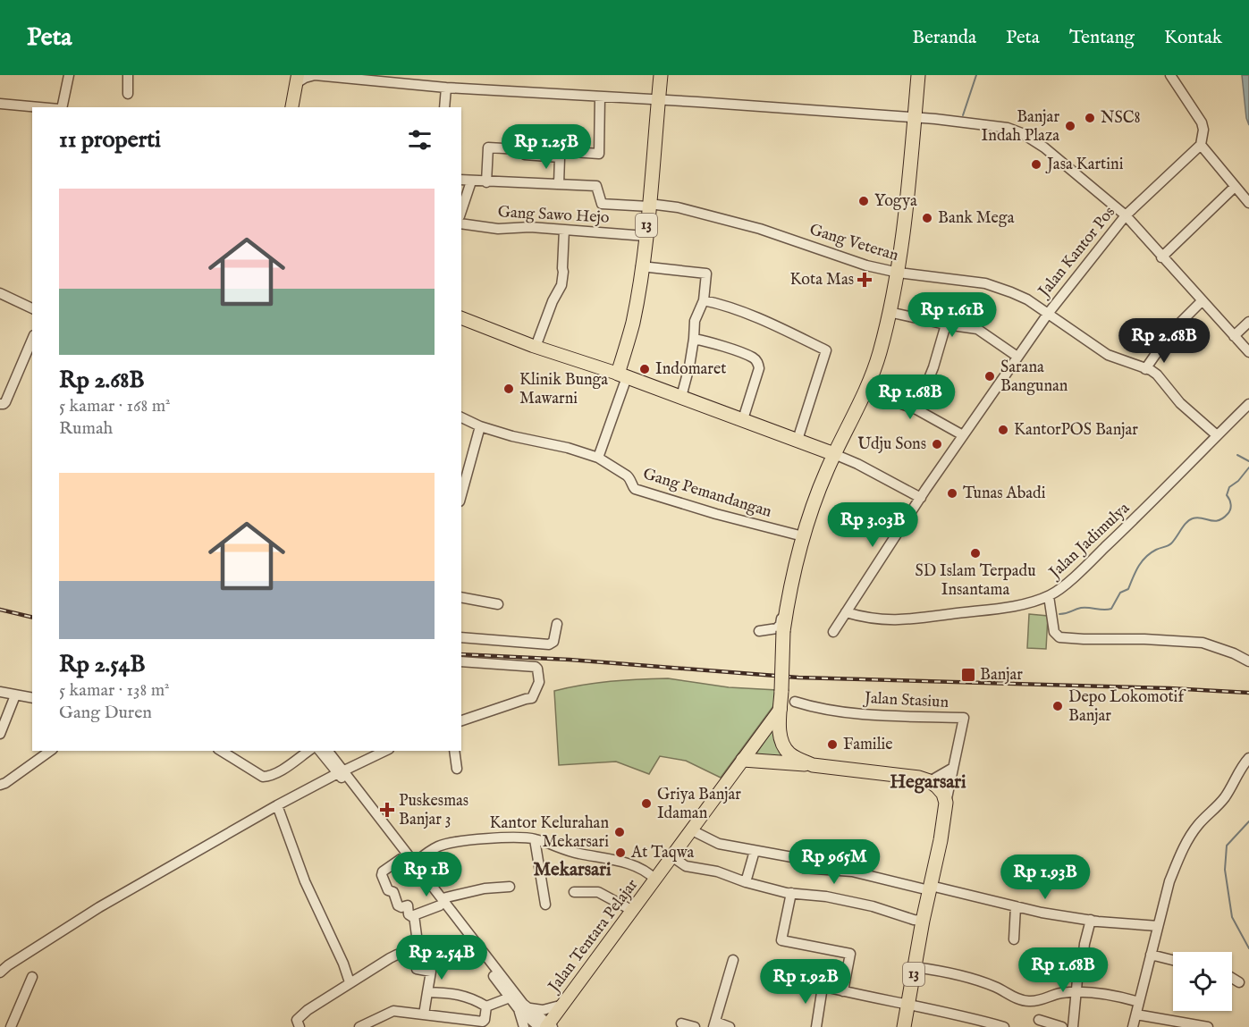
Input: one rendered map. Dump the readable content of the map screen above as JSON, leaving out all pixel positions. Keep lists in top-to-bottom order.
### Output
{
  "streets": {
    "highway": ["13"],
    "main road": ["Jalan Tentara Pelajar"],
    "street": [
      "Gang Sawo Hejo",
      "Gang Veteran",
      "Jalan Kantor Pos",
      "Gang Pemandangan",
      "Jalan Jadimulya",
      "Jalan Stasiun"
    ]
  },
  "crossings": [
    ["Gang Sawo Hejo", "13"],
    ["13", "Gang Veteran"],
    ["13", "Jalan Stasiun"],
    ["Gang Veteran", "Jalan Kantor Pos"],
    ["Gang Veteran", "Jalan Jadimulya"],
    ["Jalan Kantor Pos", "Jalan Jadimulya"]
  ],
  "districts": ["Hegarsari", "Mekarsari"],
  "places": {
    "other": [
      "NSC8",
      "Banjar Indah Plaza",
      "Jasa Kartini",
      "Yogya",
      "Bank Mega",
      "Indomaret",
      "Sarana Bangunan",
      "Klinik Bunga Mawarni",
      "KantorPOS Banjar",
      "Udju Sons",
      "Tunas Abadi",
      "SD Islam Terpadu Insantama",
      "Depo Lokomotif Banjar",
      "Familie",
      "Griya Banjar Idaman",
      "Kantor Kelurahan Mekarsari",
      "At Taqwa"
    ],
    "health": ["Kota Mas", "Puskesmas Banjar 3"],
    "transit": ["Banjar"]
  },
  "page": {
    "header": "Peta",
    "nav": [
      "Beranda",
      "Peta",
      "Tentang",
      "Kontak"
    ],
    "heading": "11 properti",
    "price": [
      "Rp 1.25B",
      "Rp 1.61B",
      "Rp 2.68B",
      "Rp 1.68B",
      "Rp 3.03B",
      "Rp 965M",
      "Rp 1B",
      "Rp 1.93B",
      "Rp 2.54B",
      "Rp 1.68B",
      "Rp 1.92B"
    ],
    "list": [
      {
        "name": "Rp 2.68B",
        "note": "5 kamar · 168 m² · Rumah"
      },
      {
        "name": "Rp 2.54B",
        "note": "5 kamar · 138 m² · Gang Duren"
      }
    ]
  }
}
